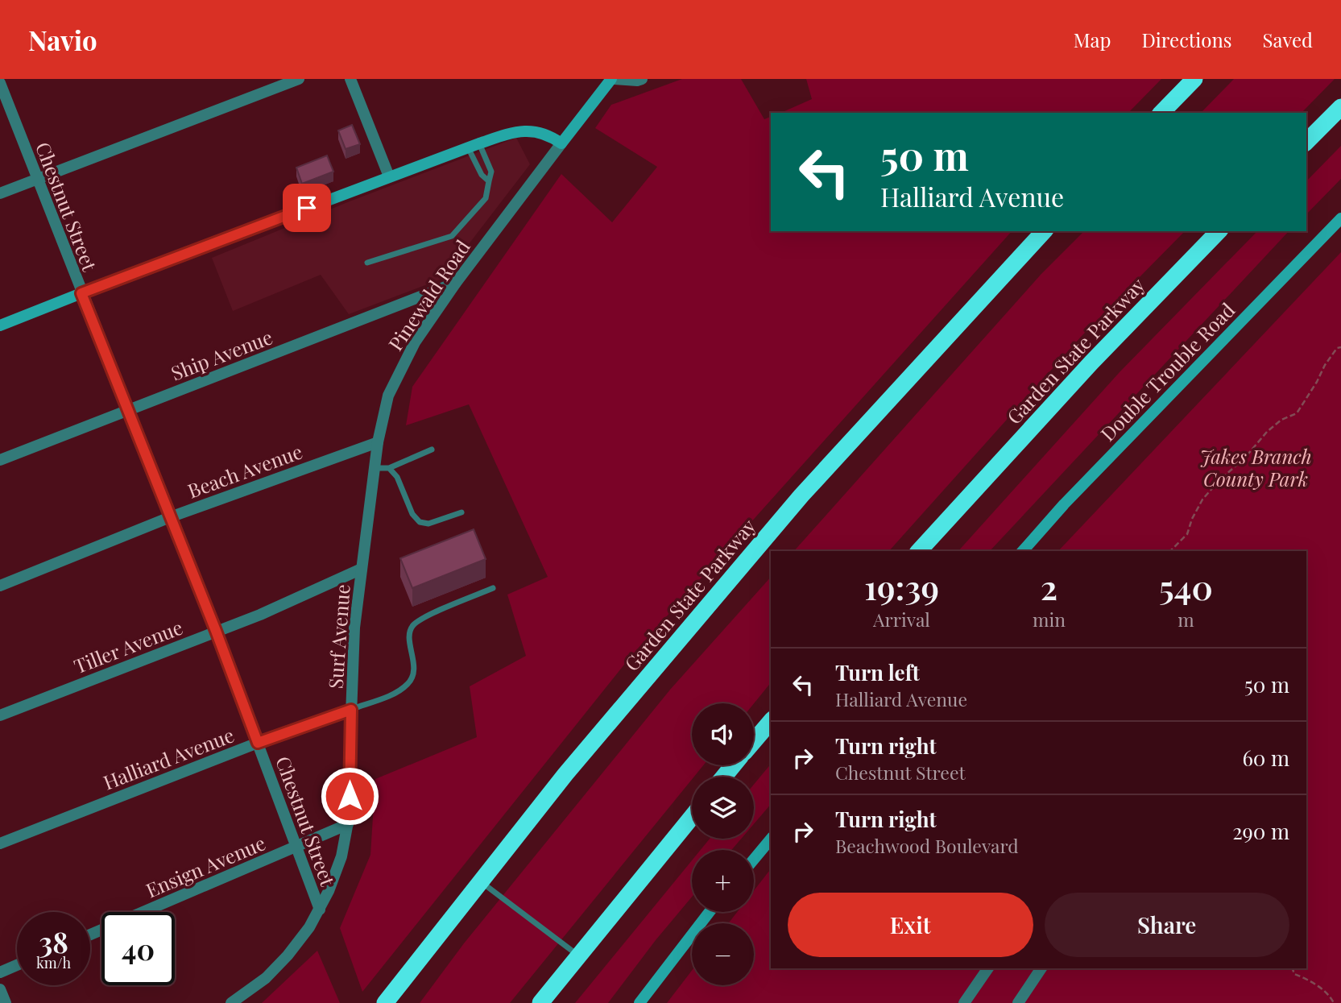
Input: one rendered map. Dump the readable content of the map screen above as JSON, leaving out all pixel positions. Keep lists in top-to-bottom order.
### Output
{
  "streets": {
    "highway": ["Garden State Parkway"],
    "main road": ["Pinewald Road", "Double Trouble Road"],
    "street": [
      "Chestnut Street",
      "Ship Avenue",
      "Beach Avenue",
      "Surf Avenue",
      "Tiller Avenue",
      "Halliard Avenue",
      "Ensign Avenue"
    ]
  },
  "crossings": [
    ["Chestnut Street", "Ship Avenue"],
    ["Chestnut Street", "Beach Avenue"],
    ["Chestnut Street", "Surf Avenue"],
    ["Chestnut Street", "Tiller Avenue"],
    ["Chestnut Street", "Halliard Avenue"],
    ["Chestnut Street", "Ensign Avenue"],
    ["Pinewald Road", "Ship Avenue"],
    ["Pinewald Road", "Beach Avenue"],
    ["Pinewald Road", "Surf Avenue"],
    ["Pinewald Road", "Tiller Avenue"],
    ["Surf Avenue", "Tiller Avenue"],
    ["Surf Avenue", "Halliard Avenue"],
    ["Surf Avenue", "Ensign Avenue"]
  ],
  "parks": ["Jakes Branch County Park"],
  "page": {
    "header": "Navio",
    "nav": ["Map", "Directions", "Saved"],
    "turn": ["50 m", "Halliard Avenue"],
    "eta": [
      "19:39",
      "Arrival",
      "2",
      "min",
      "540",
      "m"
    ],
    "list": [
      {
        "name": "Turn left",
        "note": "Halliard Avenue",
        "value": "50 m"
      },
      {
        "name": "Turn right",
        "note": "Chestnut Street",
        "value": "60 m"
      },
      {
        "name": "Turn right",
        "note": "Beachwood Boulevard",
        "value": "290 m"
      }
    ],
    "map_buttons": ["+", "−"],
    "buttons": ["Exit", "Share"],
    "speed": "38 km/h",
    "limit": "40"
  }
}
